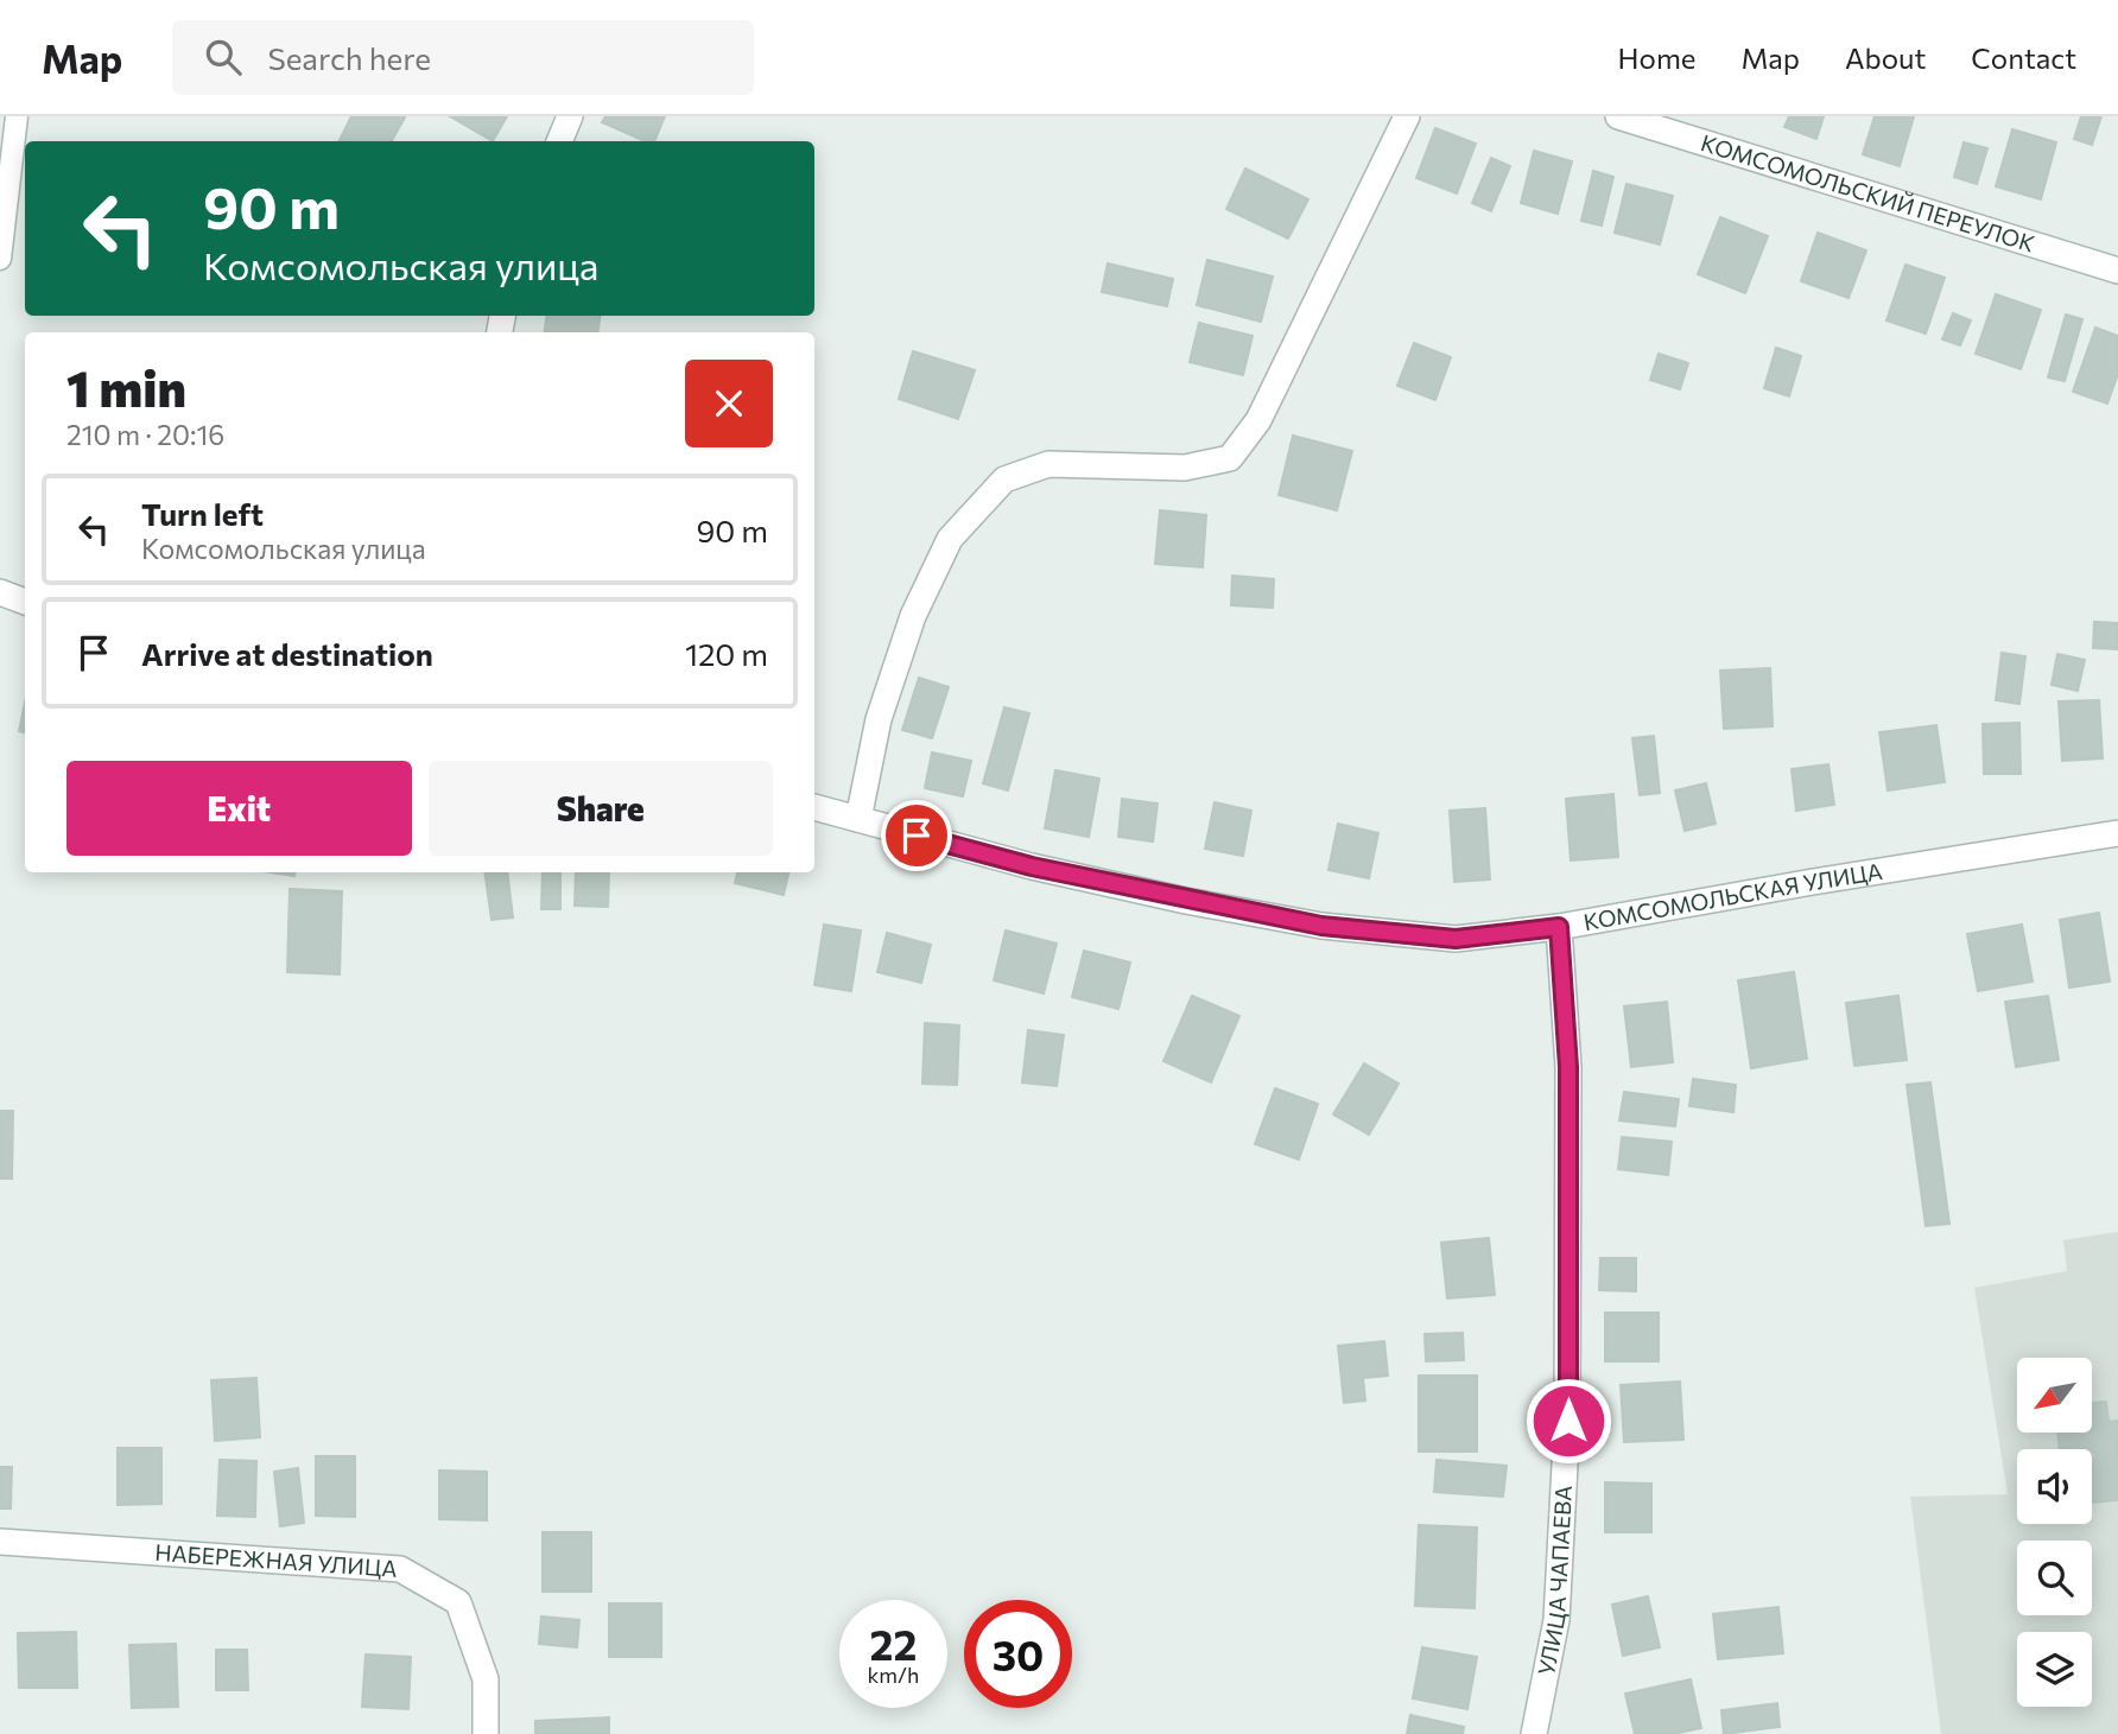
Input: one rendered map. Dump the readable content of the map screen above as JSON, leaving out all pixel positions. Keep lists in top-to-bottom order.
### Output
{
  "streets": {
    "street": [
      "КОМСОМОЛЬСКИЙ ПЕРЕУЛОК",
      "КОМСОМОЛЬСКАЯ УЛИЦА",
      "НАБЕРЕЖНАЯ УЛИЦА",
      "УЛИЦА ЧАПАЕВА"
    ]
  },
  "crossings": [
    ["КОМСОМОЛЬСКАЯ УЛИЦА", "УЛИЦА ЧАПАЕВА"]
  ],
  "north": "bottom left",
  "page": {
    "header": "Map",
    "search": "Search here",
    "nav": [
      "Home",
      "Map",
      "About",
      "Contact"
    ],
    "turn": ["90 m", "Комсомольская улица"],
    "heading": ["1 min", "210 m · 20:16"],
    "list": [
      {
        "name": "Turn left",
        "note": "Комсомольская улица",
        "value": "90 m"
      },
      {
        "name": "Arrive at destination",
        "value": "120 m"
      }
    ],
    "buttons": ["Exit", "Share"],
    "speed": "22 km/h",
    "limit": "30"
  }
}
